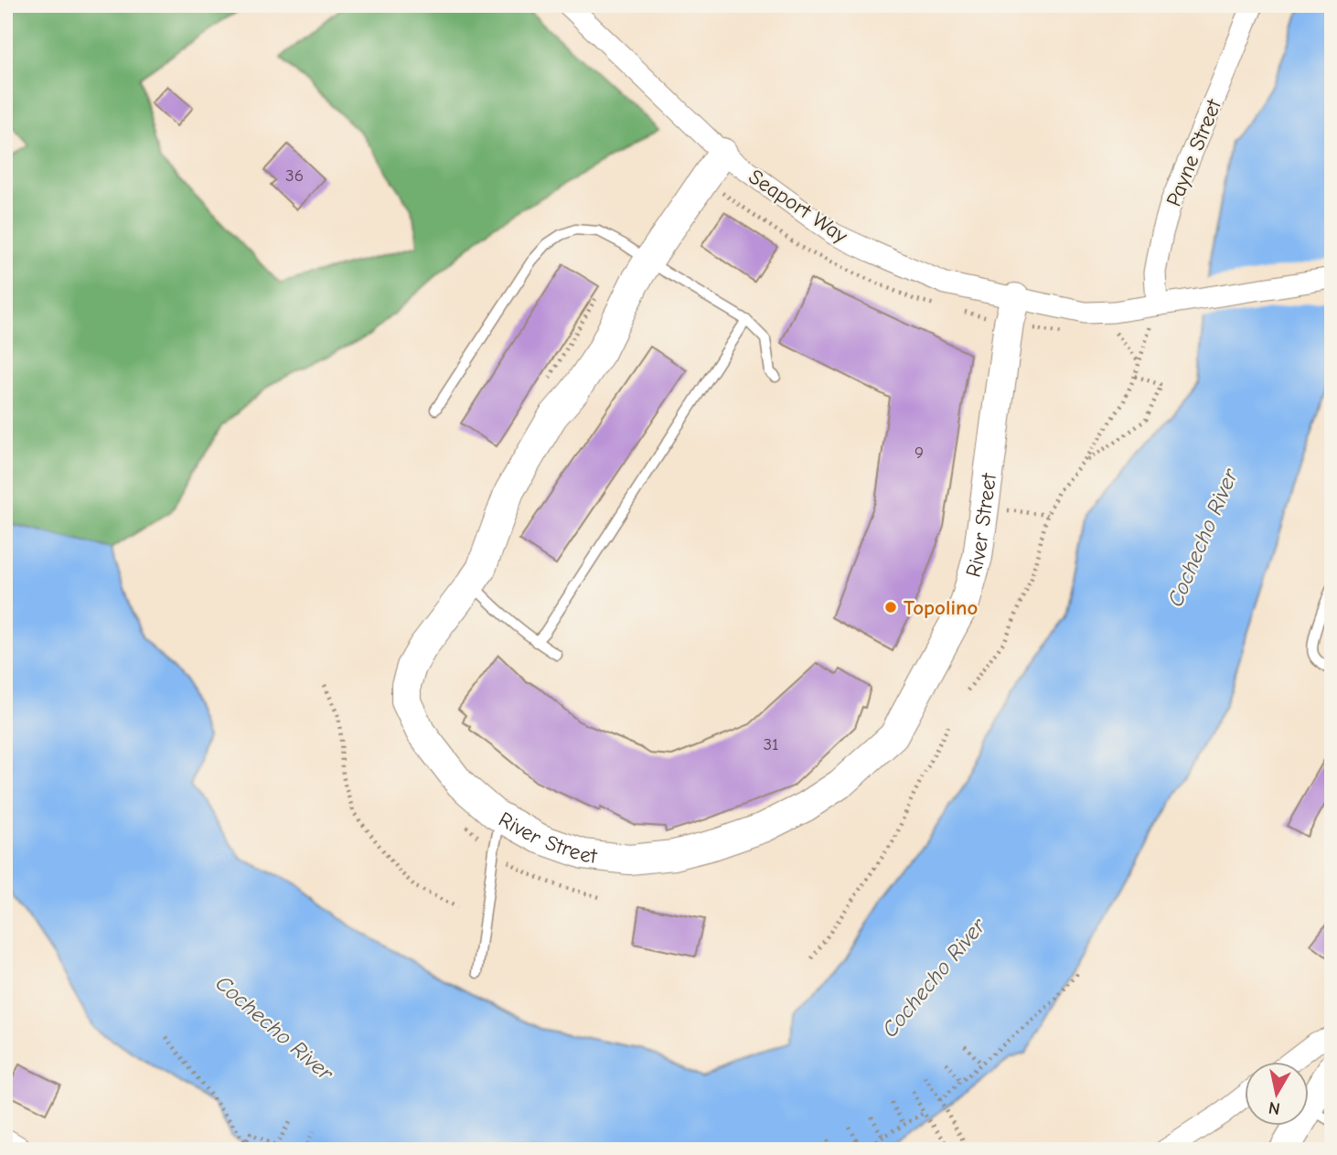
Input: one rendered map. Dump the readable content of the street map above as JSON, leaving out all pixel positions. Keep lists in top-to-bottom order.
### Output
{
  "streets": {
    "street": ["Payne Street", "Seaport Way", "River Street"]
  },
  "crossings": [
    ["Payne Street", "Seaport Way"],
    ["Seaport Way", "River Street"]
  ],
  "water": ["Cochecho River"],
  "places": ["Topolino"],
  "house_numbers": ["36", "9", "31"],
  "north": "bottom"
}
